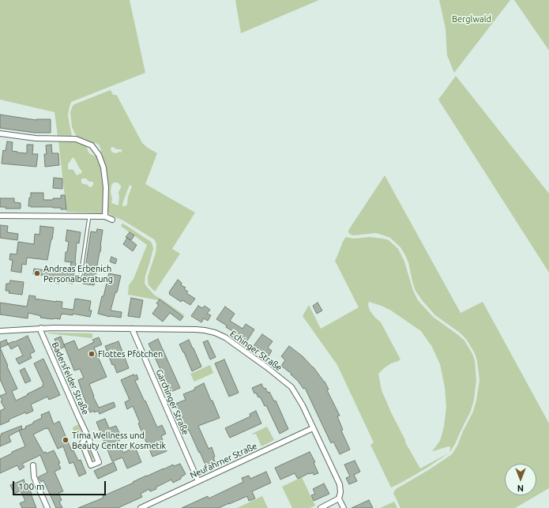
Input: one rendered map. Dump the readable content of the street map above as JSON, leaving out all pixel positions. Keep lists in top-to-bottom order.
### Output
{
  "streets": {
    "street": [
      "Echinger Straße",
      "Badersfelder Straße",
      "Garchinger Straße",
      "Neufahrner Straße"
    ]
  },
  "crossings": [
    ["Echinger Straße", "Badersfelder Straße"],
    ["Echinger Straße", "Garchinger Straße"],
    ["Echinger Straße", "Neufahrner Straße"],
    ["Garchinger Straße", "Neufahrner Straße"]
  ],
  "parks": ["Berglwald"],
  "places": ["Andreas Erbenich Personalberatung", "Flottes Pfötchen", "Tima Wellness und Beauty Center Kosmetik"],
  "scale_bar": "100 m",
  "north": "bottom"
}
